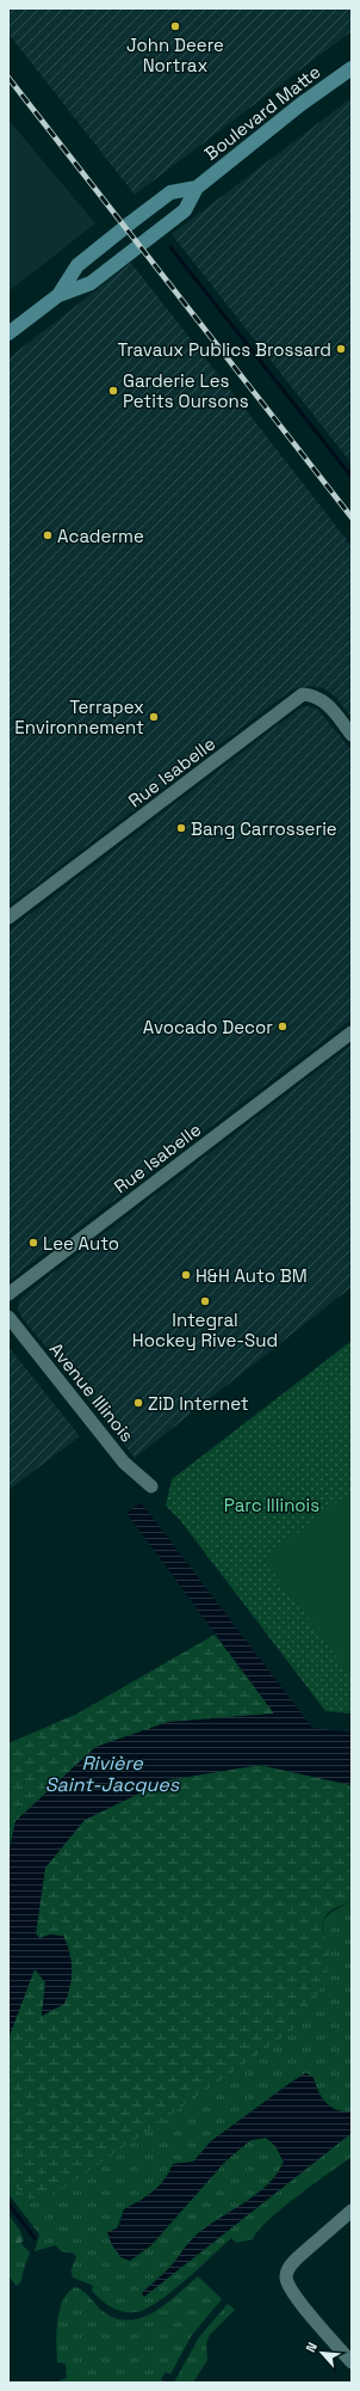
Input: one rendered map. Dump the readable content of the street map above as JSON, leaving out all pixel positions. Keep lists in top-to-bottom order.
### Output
{
  "streets": {
    "main road": ["Boulevard Matte"],
    "street": ["Rue Isabelle", "Avenue Illinois"]
  },
  "water": ["Rivière Saint-Jacques"],
  "parks": ["Parc Illinois"],
  "places": [
    "John Deere Nortrax",
    "Travaux Publics Brossard",
    "Garderie Les Petits Oursons",
    "Acaderme",
    "Terrapex Environnement",
    "Bang Carrosserie",
    "Avocado Decor",
    "Lee Auto",
    "H&H Auto BM",
    "Integral Hockey Rive-Sud",
    "ZiD Internet"
  ],
  "north": "top left"
}
